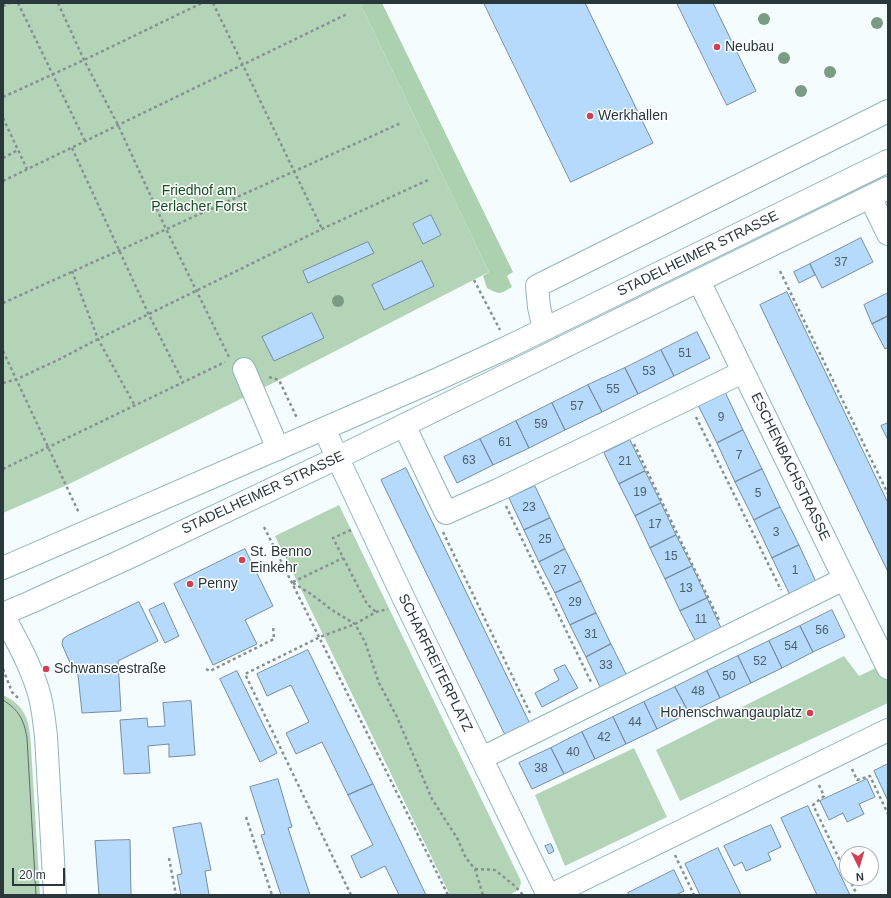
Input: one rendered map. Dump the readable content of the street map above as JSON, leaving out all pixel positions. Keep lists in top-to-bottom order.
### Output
{
  "streets": {
    "main road": ["STADELHEIMER STRASSE", "ESCHENBACHSTRASSE", "SCHARFREITERPLATZ"]
  },
  "crossings": [
    ["STADELHEIMER STRASSE", "ESCHENBACHSTRASSE"],
    ["STADELHEIMER STRASSE", "SCHARFREITERPLATZ"]
  ],
  "parks": ["Friedhof am Perlacher Forst"],
  "places": [
    "Neubau",
    "Werkhallen",
    "St. Benno Einkehr",
    "Penny",
    "Schwanseestraße",
    "Hohenschwangauplatz"
  ],
  "house_numbers": [
    "37",
    "51",
    "53",
    "55",
    "57",
    "9",
    "59",
    "61",
    "7",
    "63",
    "21",
    "19",
    "5",
    "23",
    "17",
    "3",
    "25",
    "15",
    "27",
    "1",
    "13",
    "29",
    "11",
    "56",
    "31",
    "54",
    "52",
    "33",
    "50",
    "48",
    "44",
    "42",
    "40",
    "38"
  ],
  "scale_bar": "20 m",
  "north": "bottom"
}
